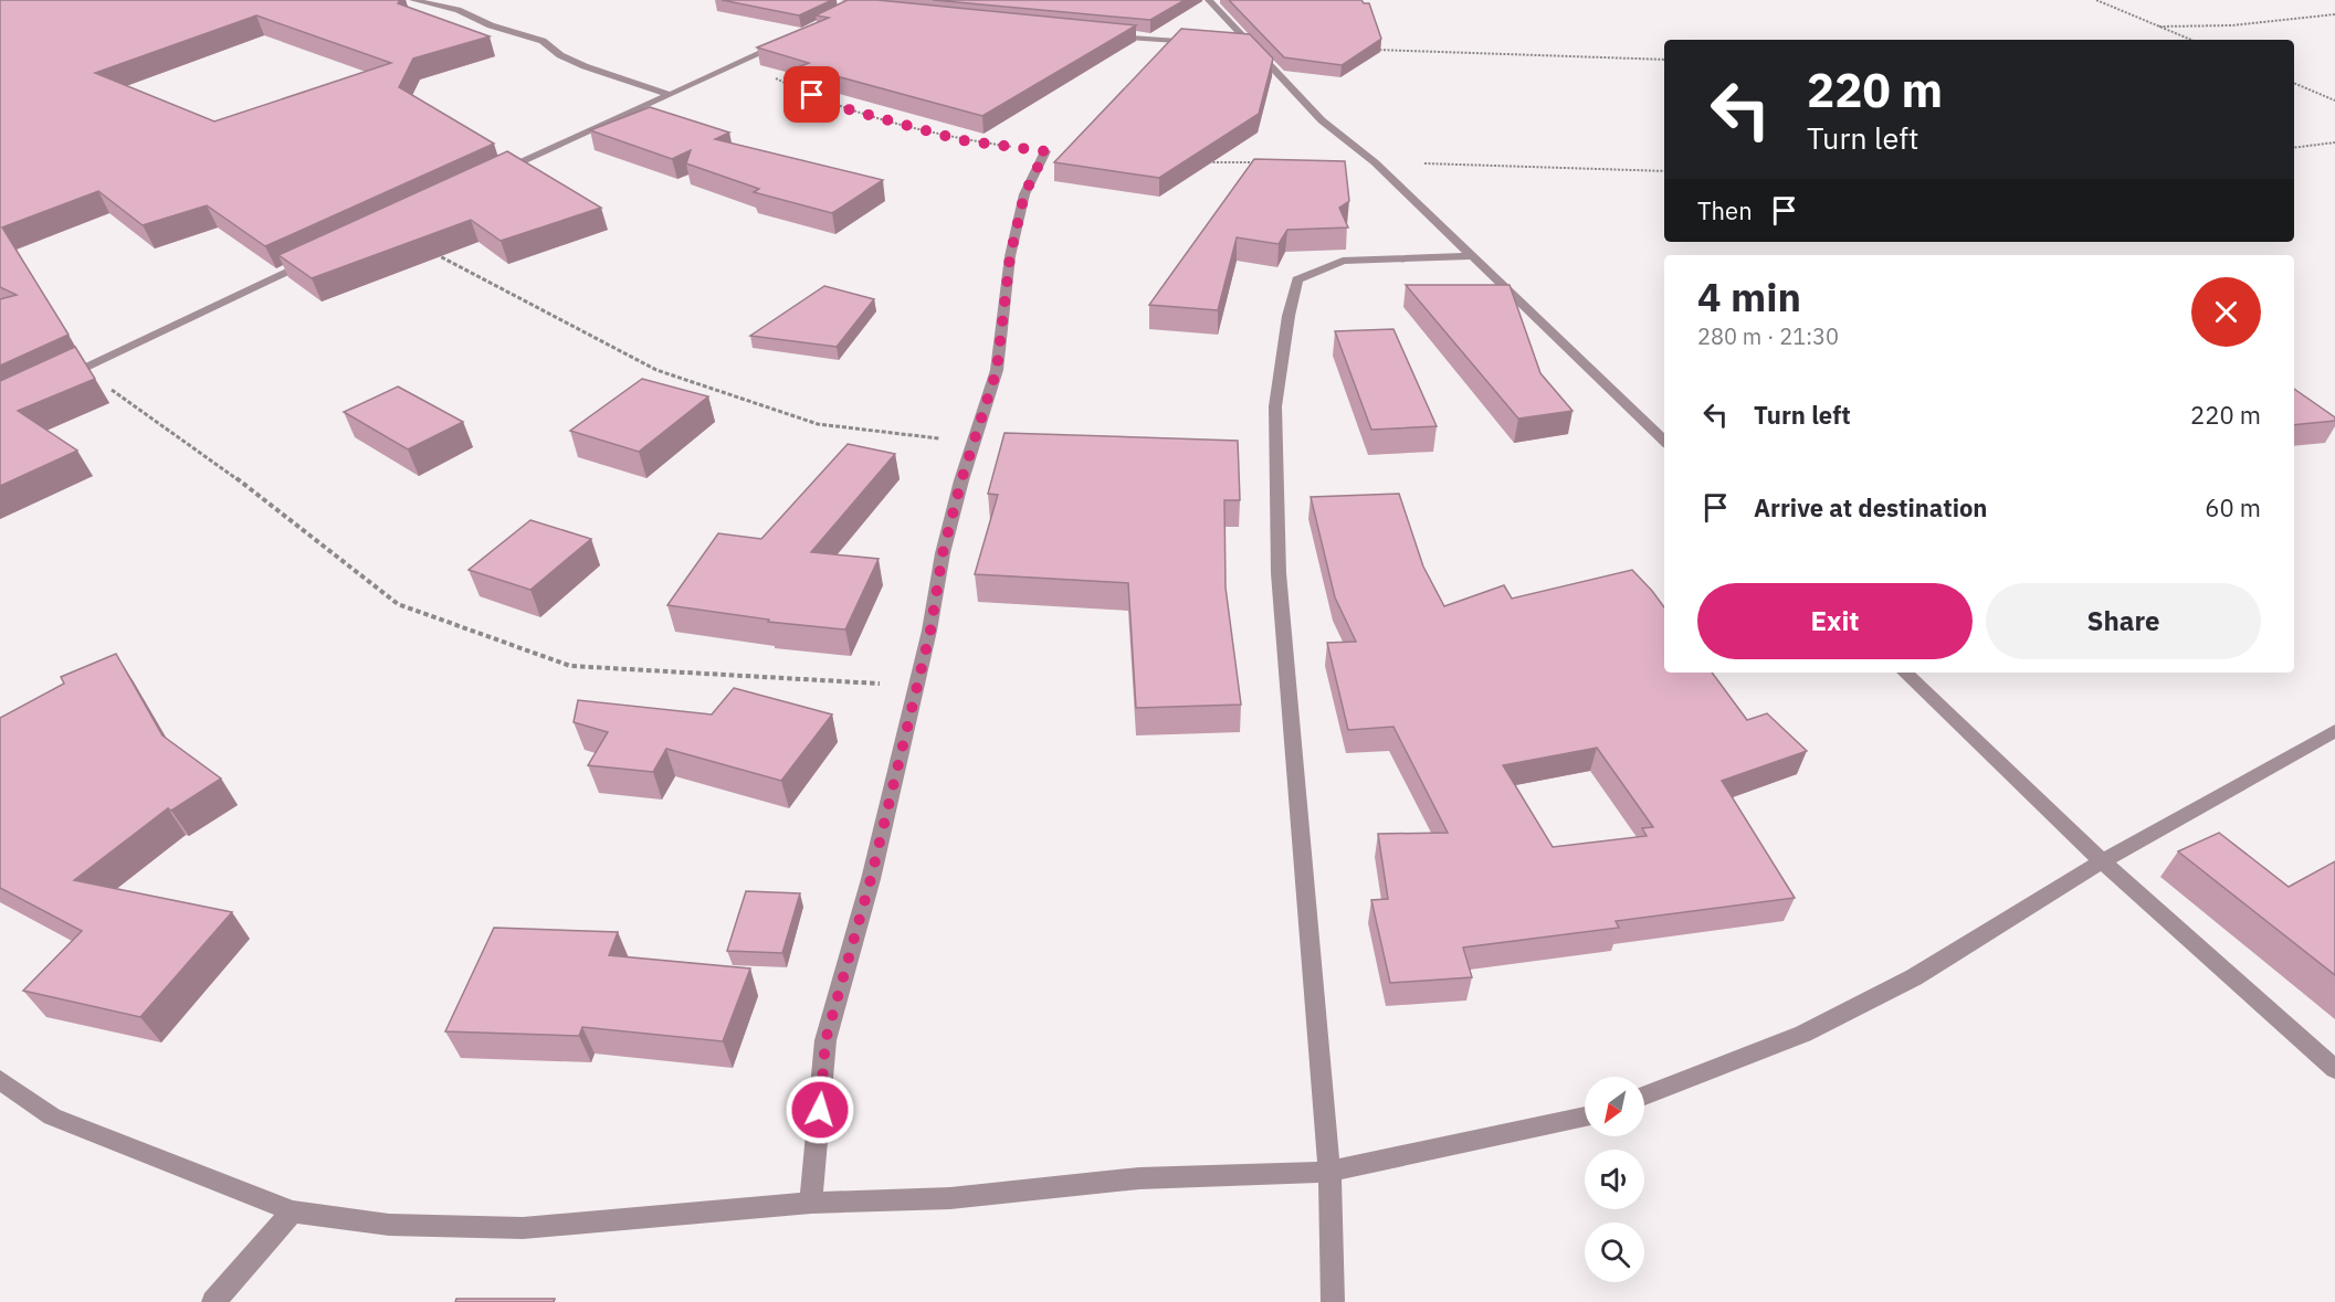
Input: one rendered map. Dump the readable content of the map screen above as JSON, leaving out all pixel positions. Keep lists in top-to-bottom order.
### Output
{
  "north": "bottom left",
  "page": {
    "turn": ["220 m", "Turn left"],
    "then": "Then",
    "heading": ["4 min", "280 m · 21:30"],
    "list": [
      {
        "name": "Turn left",
        "value": "220 m"
      },
      {
        "name": "Arrive at destination",
        "value": "60 m"
      }
    ],
    "buttons": ["Exit", "Share"]
  }
}
